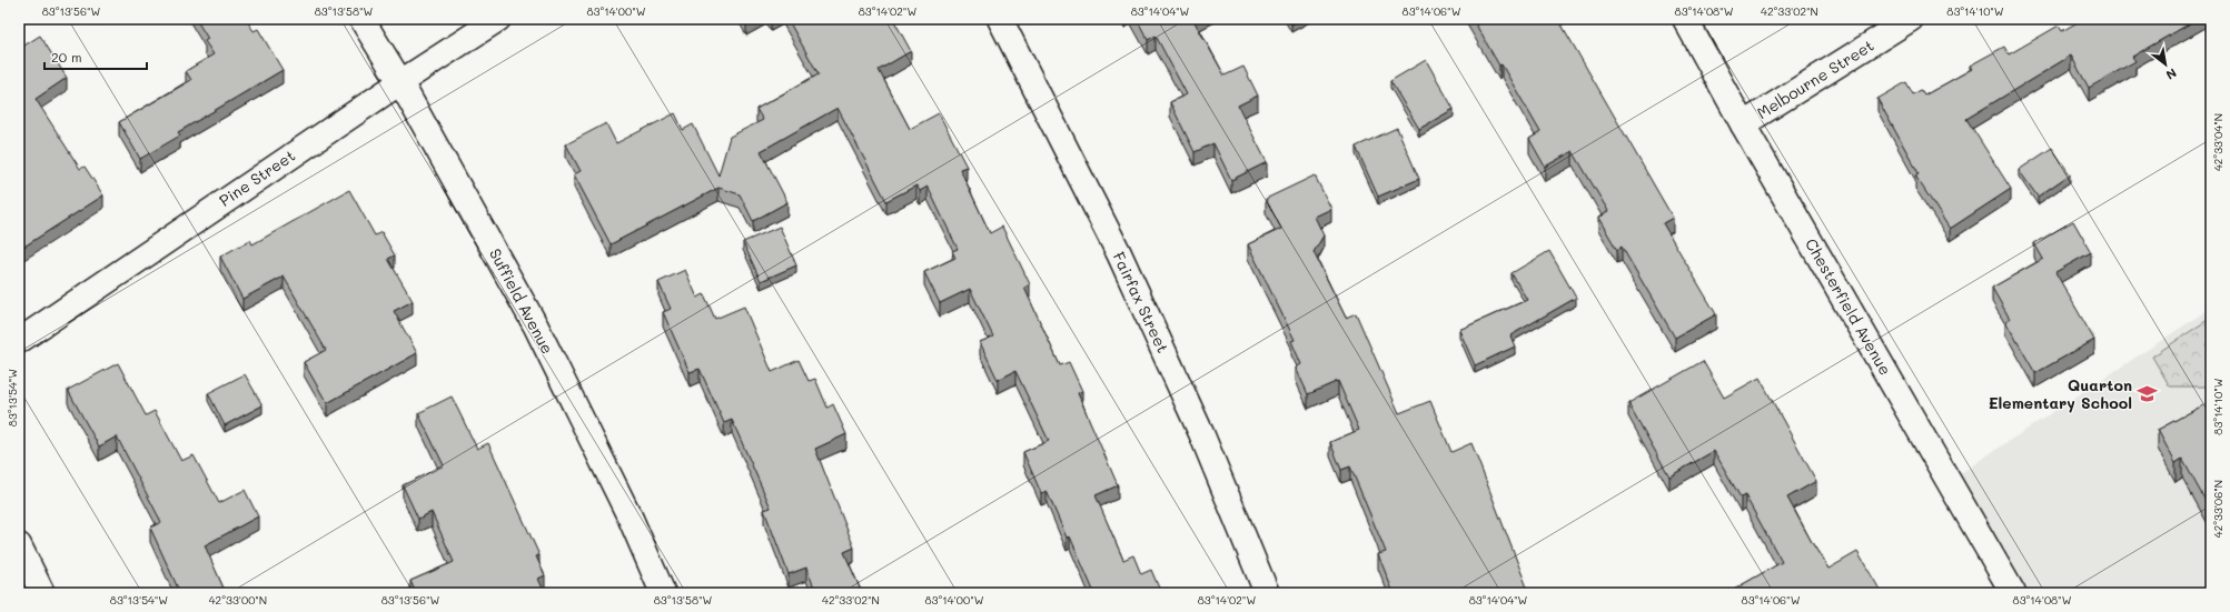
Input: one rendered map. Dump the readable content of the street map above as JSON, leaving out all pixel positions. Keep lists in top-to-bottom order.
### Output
{
  "streets": {
    "street": [
      "Melbourne Street",
      "Pine Street",
      "Suffield Avenue",
      "Fairfax Street",
      "Chesterfield Avenue"
    ]
  },
  "crossings": [
    ["Melbourne Street", "Chesterfield Avenue"],
    ["Pine Street", "Suffield Avenue"]
  ],
  "places": {
    "school or university": ["Quarton Elementary School"]
  },
  "scale_bar": "20 m",
  "north": "bottom right",
  "coordinates": [
    "83°13'56\"W",
    "83°13'58\"W",
    "83°14'00\"W",
    "83°14'02\"W",
    "83°14'04\"W",
    "83°14'06\"W",
    "83°14'08\"W",
    "42°33'02\"N",
    "83°14'10\"W",
    "42°33'04\"N",
    "83°13'54\"W",
    "42°33'06\"N",
    "42°33'00\"N"
  ]
}
